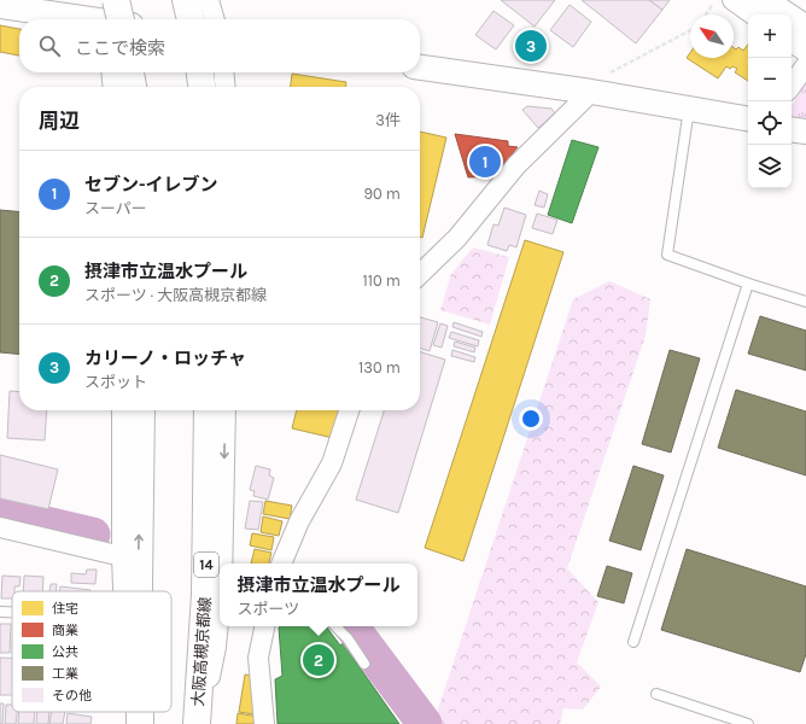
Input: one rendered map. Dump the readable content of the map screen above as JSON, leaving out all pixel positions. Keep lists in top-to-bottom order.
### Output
{
  "streets": {
    "main road": ["14", "大阪高槻京都線"]
  },
  "legend": [
    "住宅",
    "商業",
    "公共",
    "工業",
    "その他"
  ],
  "north": "top left",
  "page": {
    "map_buttons": ["+", "−"],
    "search": "ここで検索",
    "pins": ["3", "1", "2"],
    "heading": ["周辺", "3件"],
    "list": [
      {
        "mark": "1",
        "name": "セブン-イレブン",
        "note": "スーパー",
        "value": "90 m"
      },
      {
        "mark": "2",
        "name": "摂津市立温水プール",
        "note": "スポーツ · 大阪高槻京都線",
        "value": "110 m"
      },
      {
        "mark": "3",
        "name": "カリーノ・ロッチャ",
        "note": "スポット",
        "value": "130 m"
      }
    ],
    "popup": ["摂津市立温水プール", "スポーツ"]
  }
}
